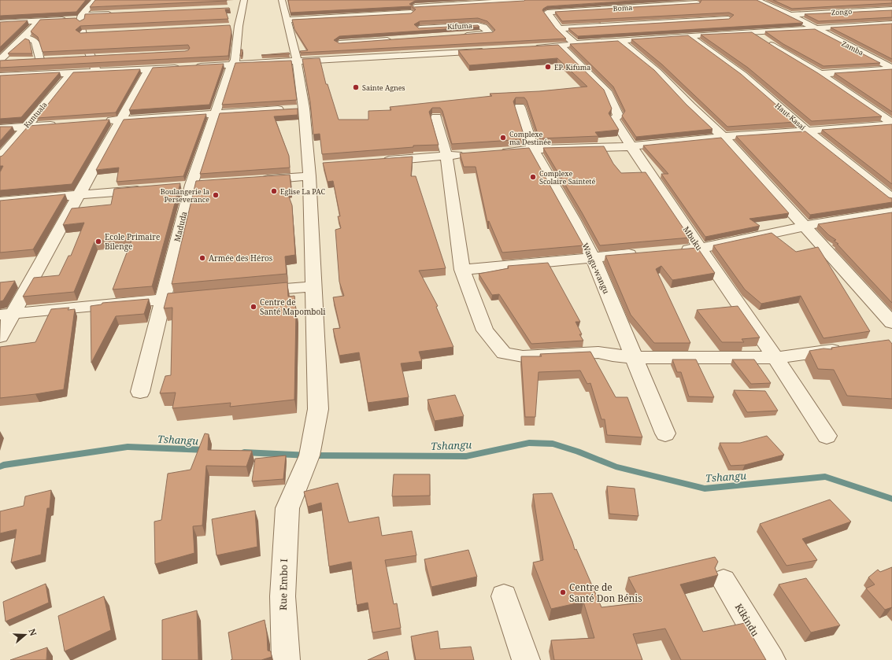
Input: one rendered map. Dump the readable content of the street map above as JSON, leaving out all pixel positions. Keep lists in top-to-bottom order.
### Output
{
  "streets": {
    "street": [
      "Boma",
      "Zongo",
      "Kifuma",
      "Zamba",
      "Kuntuala",
      "Haut-Kasai",
      "Maduda",
      "Mbuku",
      "Wangu-wangu",
      "Rue Embo I",
      "Kikindu"
    ]
  },
  "crossings": [
    ["Zongo", "Zamba"],
    ["Kifuma", "Rue Embo I"]
  ],
  "water": ["Tshangu"],
  "places": [
    "EP. Kifuma",
    "Sainte Agnes",
    "Complexe ma Destinée",
    "Complexe Scolaire Sainteté",
    "Eglise La PAC",
    "Boulangerie la Perseverance",
    "Ecole Primaire Bilenge",
    "Armée des Héros",
    "Centre de Santé Mapomboli",
    "Centre de Santé Don Bénis"
  ],
  "north": "right"
}
